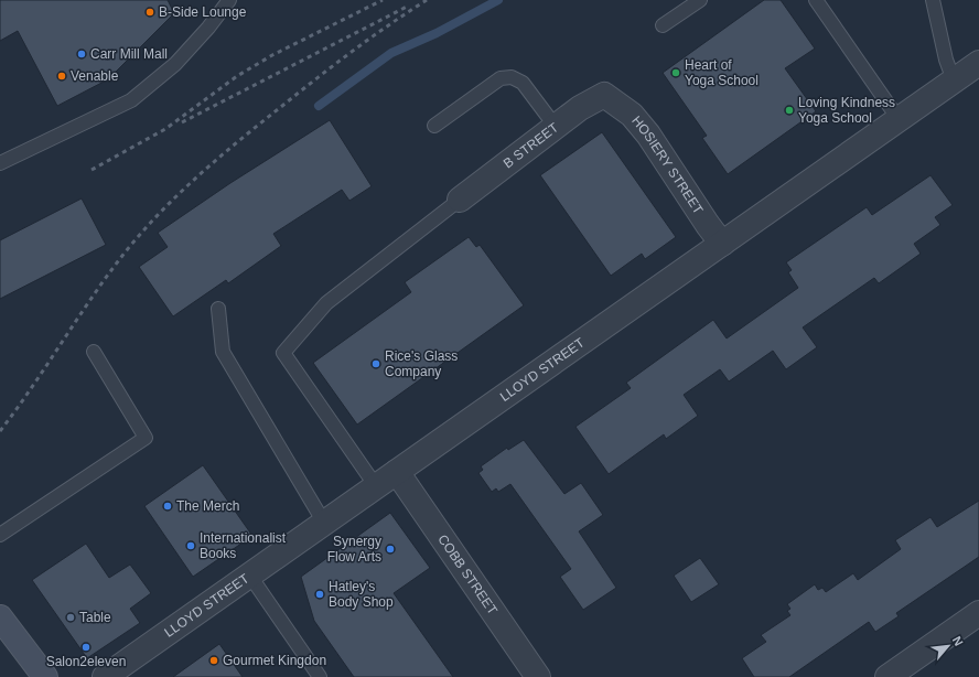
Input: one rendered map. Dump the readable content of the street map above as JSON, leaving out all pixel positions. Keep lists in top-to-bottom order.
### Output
{
  "streets": {
    "street": [
      "B STREET",
      "HOSIERY STREET",
      "LLOYD STREET",
      "COBB STREET"
    ]
  },
  "crossings": [
    ["B STREET", "HOSIERY STREET"],
    ["HOSIERY STREET", "LLOYD STREET"],
    ["LLOYD STREET", "COBB STREET"]
  ],
  "places": [
    "B-Side Lounge",
    "Carr Mill Mall",
    "Heart of Yoga School",
    "Venable",
    "Loving Kindness Yoga School",
    "Rice's Glass Company",
    "The Merch",
    "Internationalist Books",
    "Synergy Flow Arts",
    "Hatley's Body Shop",
    "Table",
    "Salon2eleven",
    "Gourmet Kingdon"
  ],
  "north": "top right"
}
